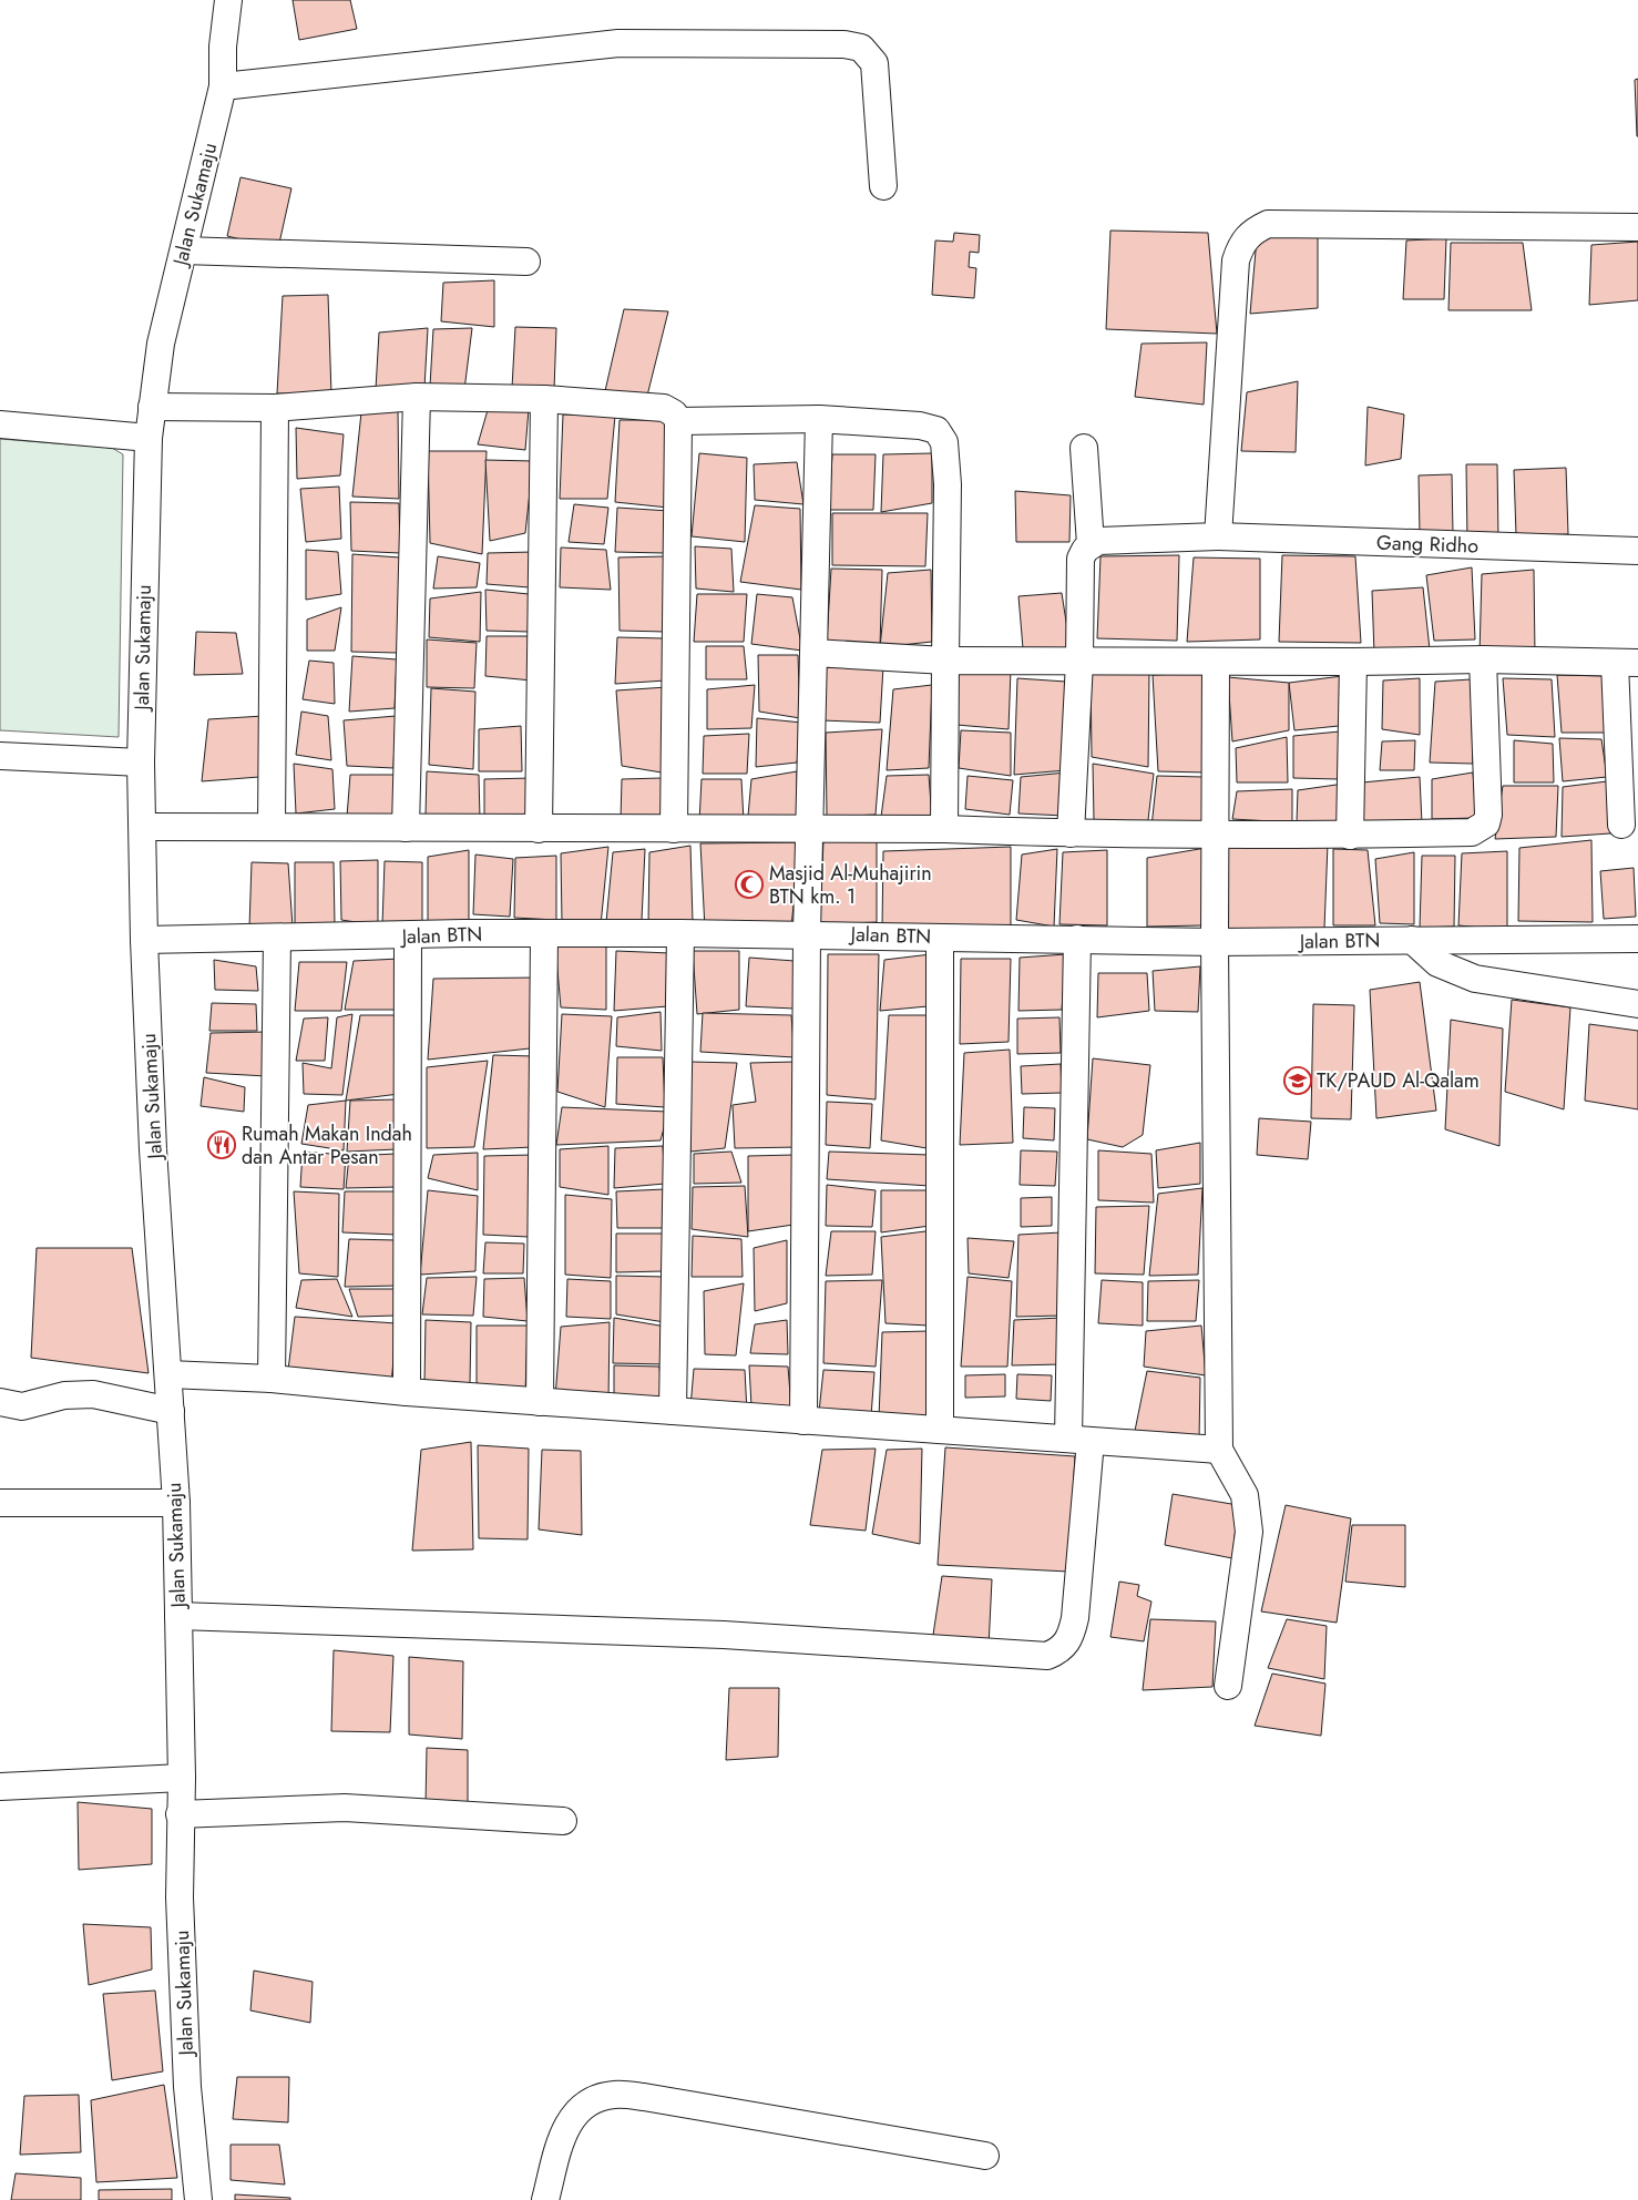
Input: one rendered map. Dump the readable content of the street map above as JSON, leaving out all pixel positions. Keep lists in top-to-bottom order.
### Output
{
  "streets": {
    "street": ["Jalan Sukamaju", "Gang Ridho", "Jalan BTN"]
  },
  "crossings": [
    ["Jalan Sukamaju", "Jalan BTN"]
  ],
  "places": {
    "mosque": ["Masjid Al-Muhajirin BTN km. 1"],
    "school or university": ["TK/PAUD Al-Qalam"],
    "restaurant": ["Rumah Makan Indah dan Antar Pesan"]
  }
}
